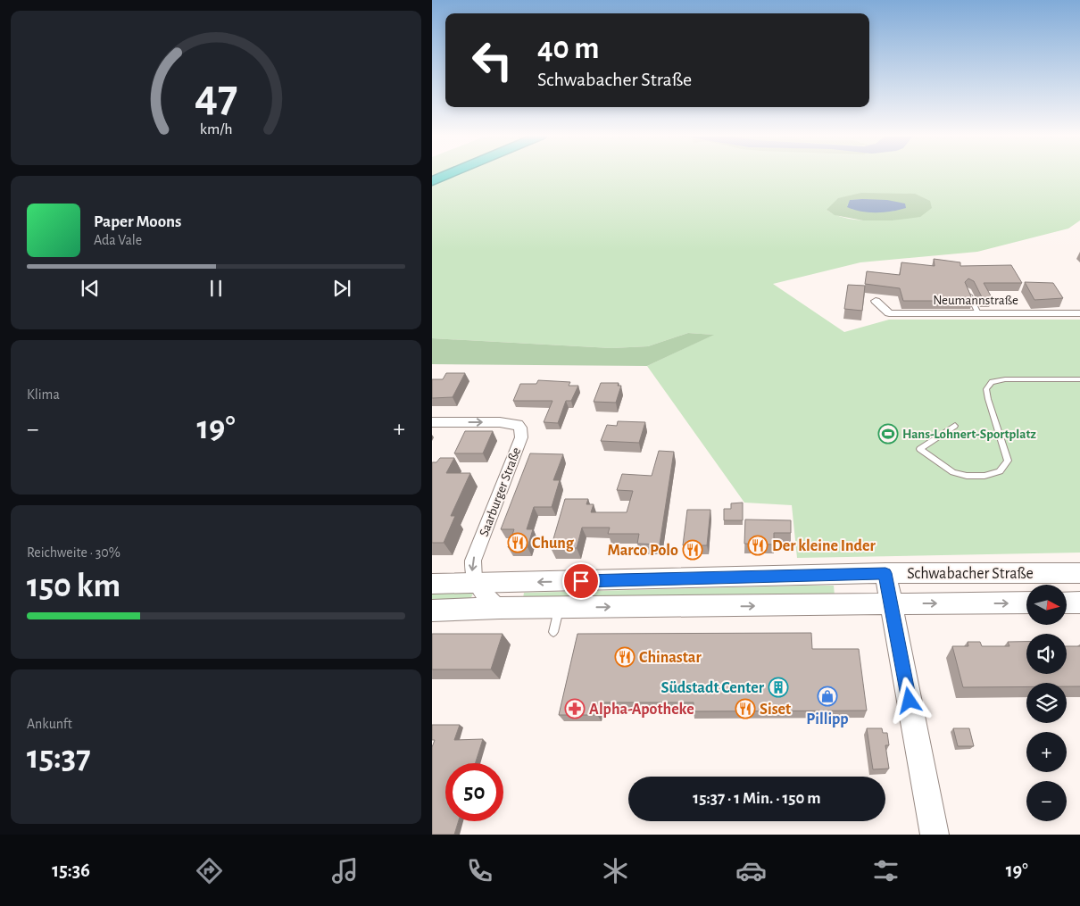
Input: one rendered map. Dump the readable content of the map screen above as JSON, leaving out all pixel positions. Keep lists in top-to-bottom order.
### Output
{
  "streets": {
    "main road": ["Schwabacher Straße"],
    "street": ["Neumannstraße", "Saarburger Straße"]
  },
  "crossings": [
    ["Saarburger Straße", "Schwabacher Straße"]
  ],
  "places": {
    "sports": ["Hans-Lohnert-Sportplatz"],
    "restaurant": [
      "Chung",
      "Der kleine Inder",
      "Marco Polo",
      "Chinastar",
      "Siset"
    ],
    "building": ["Südstadt Center"],
    "shop": ["Pillipp"],
    "pharmacy": ["Alpha-Apotheke"]
  },
  "north": "right",
  "page": {
    "turn": ["40 m", "Schwabacher Straße"],
    "song": ["Paper Moons", "Ada Vale"],
    "tile": [
      "Klima",
      ["Reichweite · 30%", "150 km"],
      ["Ankunft", "15:37"]
    ],
    "heat": ["−", "19°", "+"],
    "map_buttons": ["+", "−"],
    "limit": "50",
    "trip": "15:37 · 1 Min. · 150 m",
    "tabs": ["15:36", "19°"],
    "gauge": ["47", "km/h"]
  }
}
